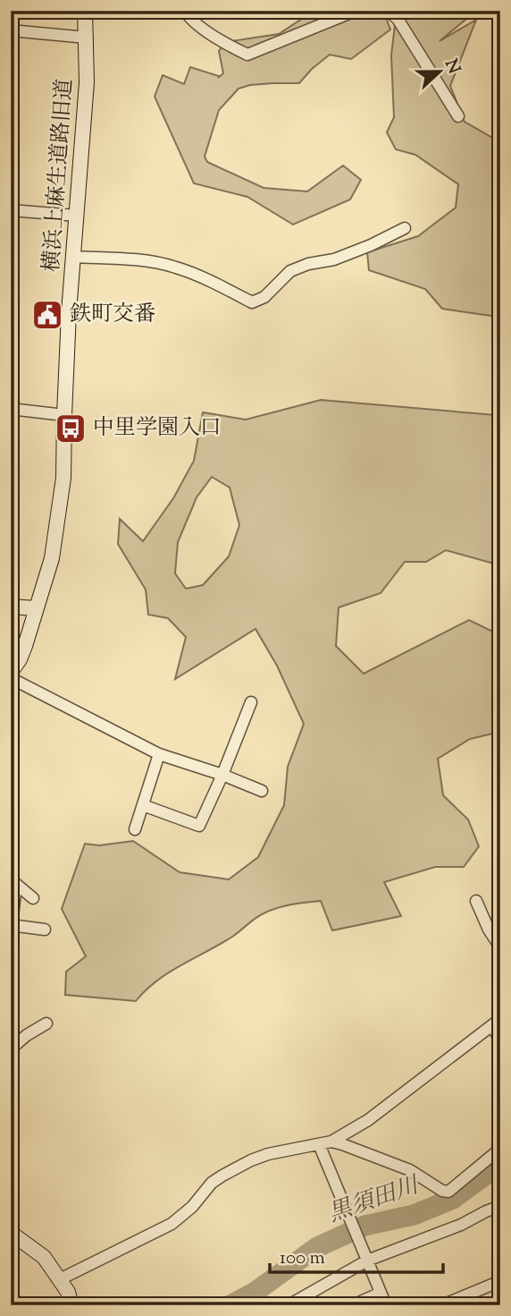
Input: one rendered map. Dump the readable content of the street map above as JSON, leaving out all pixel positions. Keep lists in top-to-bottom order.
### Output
{
  "streets": {
    "street": ["横浜上麻生道路旧道"]
  },
  "water": ["黒須田川"],
  "places": {
    "public building": ["鉄町交番"],
    "bus stop": ["中里学園入口"]
  },
  "scale_bar": "100 m",
  "north": "right"
}
